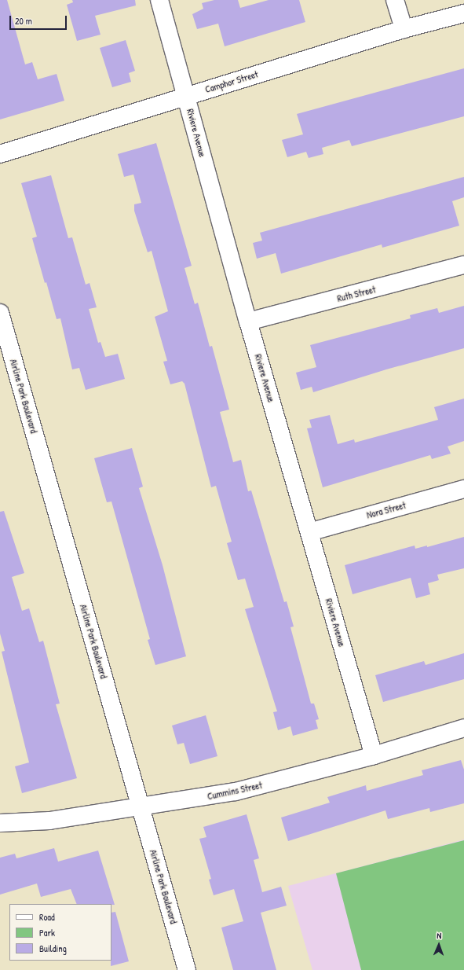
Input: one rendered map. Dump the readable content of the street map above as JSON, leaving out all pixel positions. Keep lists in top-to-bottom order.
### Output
{
  "streets": {
    "street": [
      "Camphor Street",
      "Riviere Avenue",
      "Ruth Street",
      "Airline Park Boulevard",
      "Nora Street",
      "Cummins Street"
    ]
  },
  "crossings": [
    ["Camphor Street", "Riviere Avenue"],
    ["Riviere Avenue", "Ruth Street"],
    ["Riviere Avenue", "Nora Street"],
    ["Riviere Avenue", "Cummins Street"],
    ["Airline Park Boulevard", "Cummins Street"]
  ],
  "legend": ["Road", "Park", "Building"],
  "scale_bar": "20 m",
  "north": "top"
}
